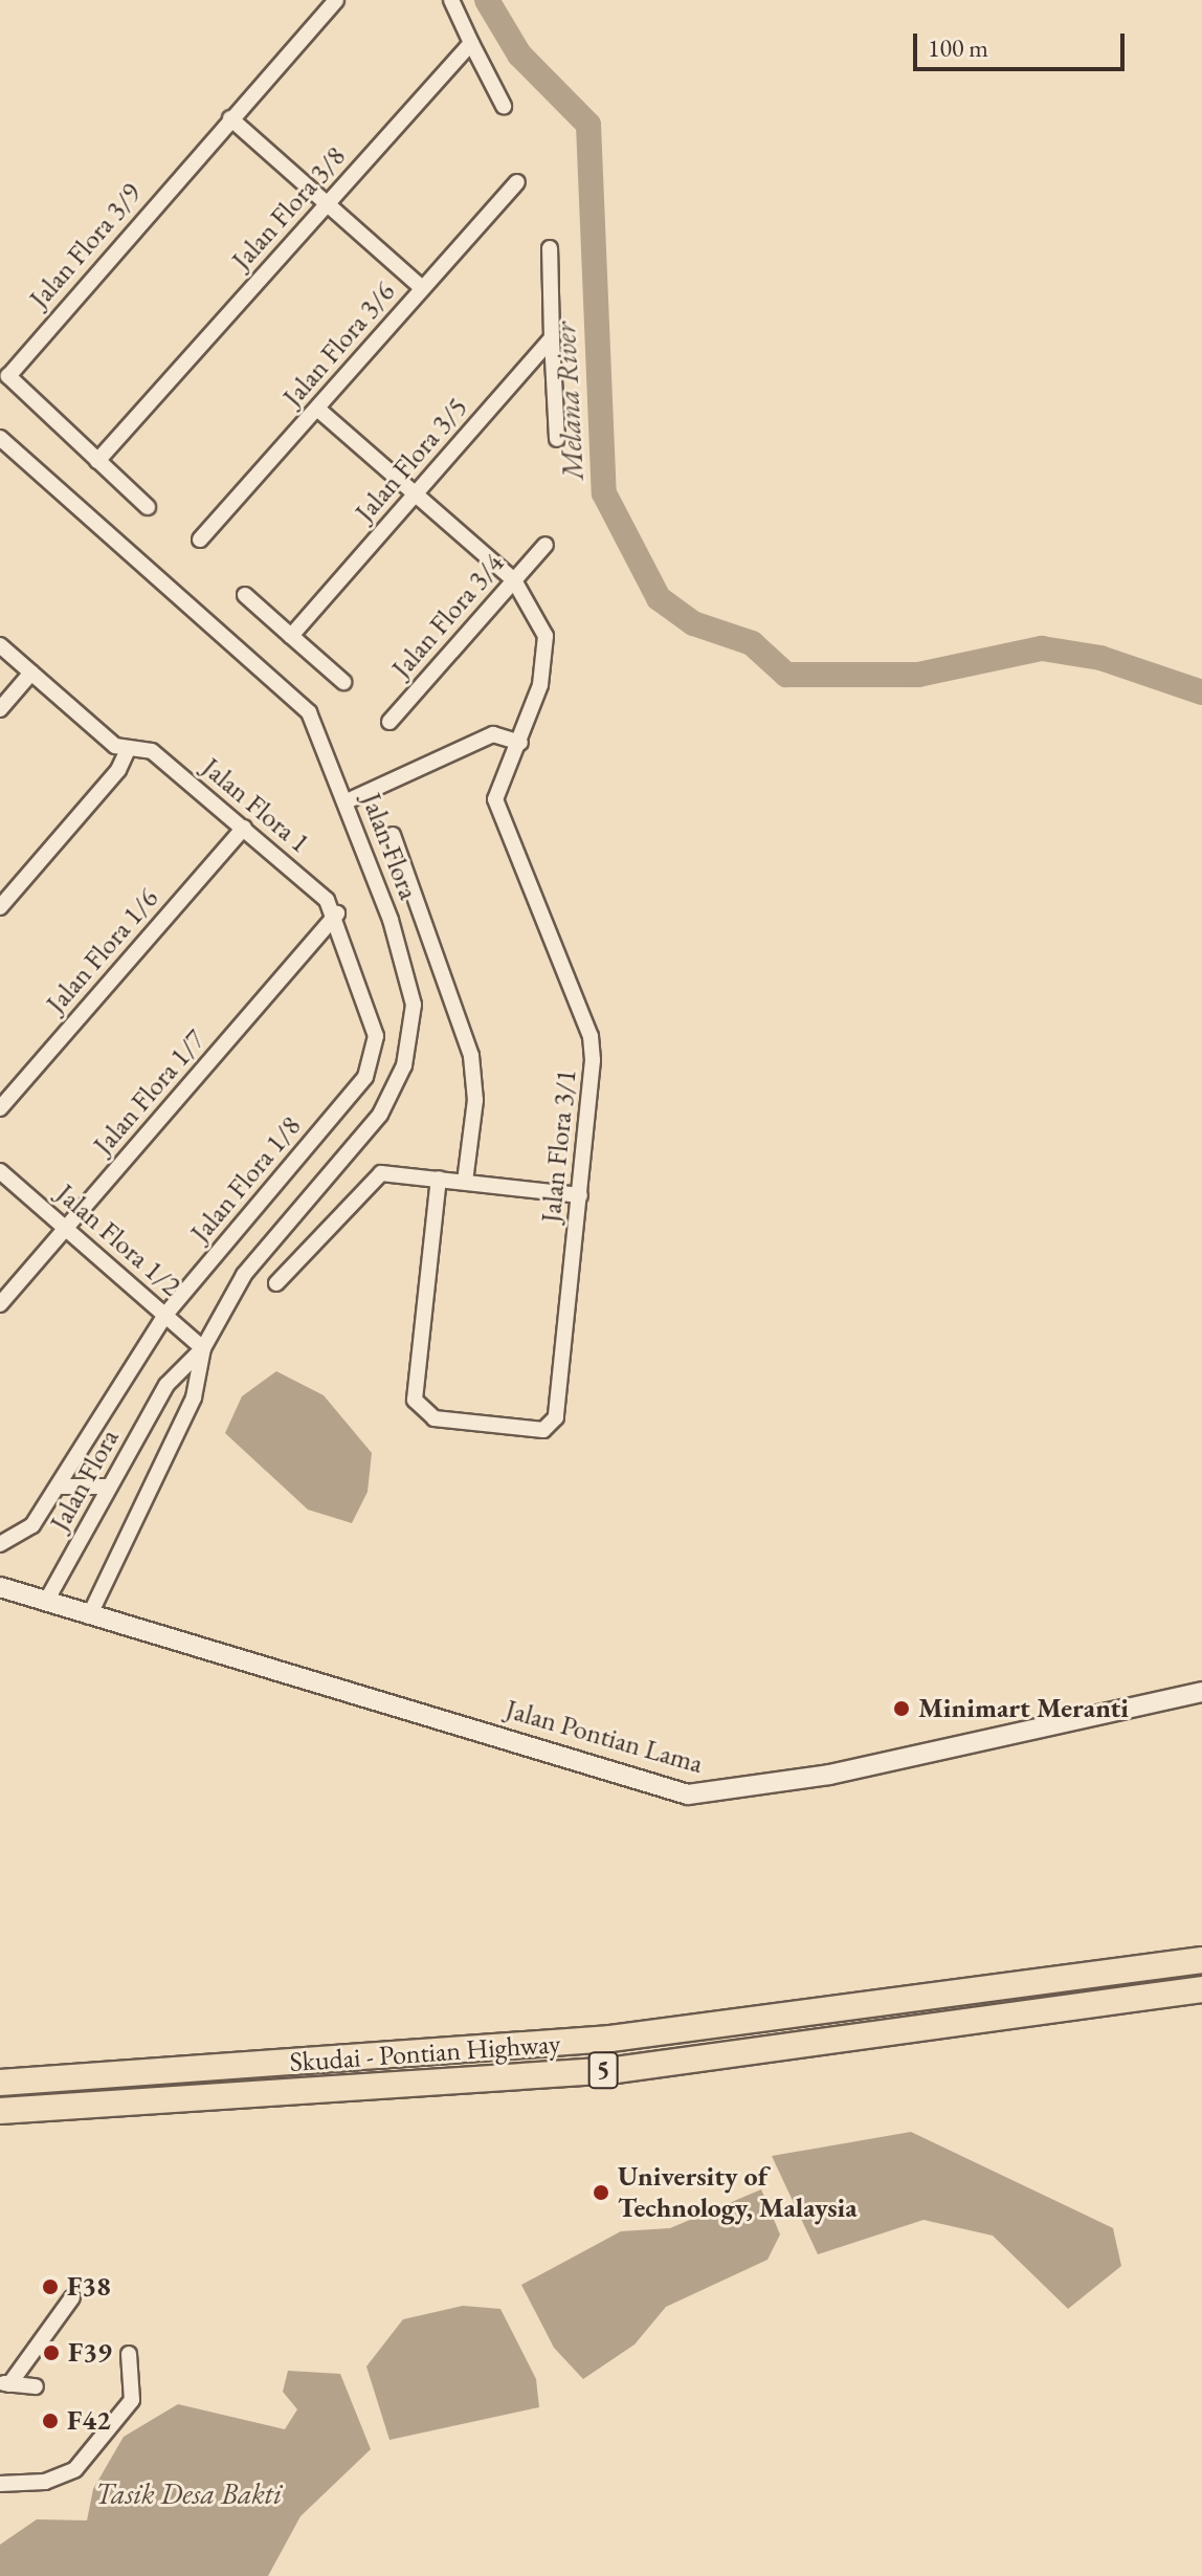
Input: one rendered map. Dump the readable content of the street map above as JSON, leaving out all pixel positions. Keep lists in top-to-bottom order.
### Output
{
  "streets": {
    "highway": ["Skudai - Pontian Highway", "5"],
    "street": [
      "Jalan Flora 3/8",
      "Jalan Flora 3/9",
      "Jalan Flora 3/6",
      "Jalan Flora 3/5",
      "Jalan Flora 3/4",
      "Jalan Flora 1",
      "Jalan Flora",
      "Jalan Flora 1/6",
      "Jalan Flora 1/7",
      "Jalan Flora 3/1",
      "Jalan Flora 1/8",
      "Jalan Flora 1/2",
      "Jalan Pontian Lama"
    ]
  },
  "crossings": [
    ["Jalan Flora 3/8", "Jalan Flora 3/9"],
    ["Jalan Flora 3/6", "Jalan Flora 3/1"],
    ["Jalan Flora 3/5", "Jalan Flora 3/1"],
    ["Jalan Flora 3/4", "Jalan Flora 3/1"],
    ["Jalan Flora 1", "Jalan Flora 1/6"],
    ["Jalan Flora 1", "Jalan Flora 1/7"],
    ["Jalan Flora 1", "Jalan Flora 1/8"],
    ["Jalan Flora", "Jalan Flora 1/2"],
    ["Jalan Flora", "Jalan Pontian Lama"],
    ["Jalan Flora 1/7", "Jalan Flora 1/2"],
    ["Jalan Flora 1/8", "Jalan Flora 1/2"]
  ],
  "water": ["Melana River", "Tasik Desa Bakti"],
  "places": [
    "Minimart Meranti",
    "University of Technology, Malaysia",
    "F38",
    "F39",
    "F42"
  ],
  "scale_bar": "100 m"
}
